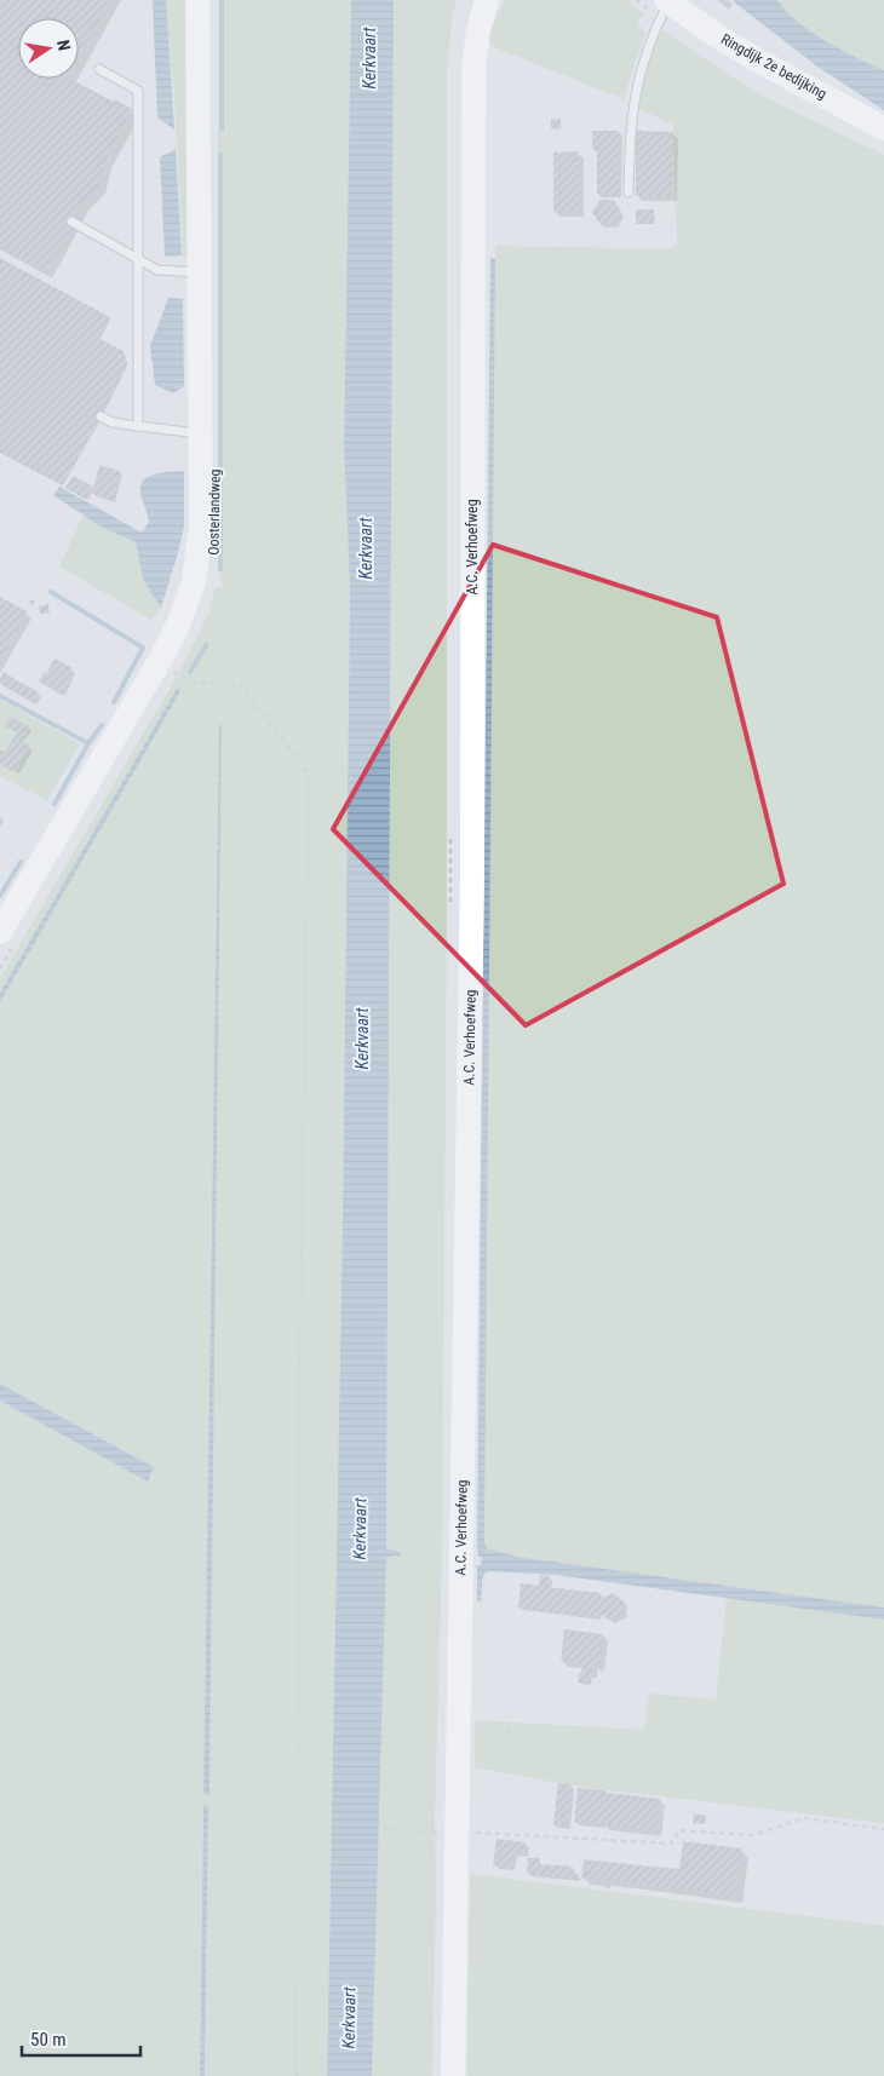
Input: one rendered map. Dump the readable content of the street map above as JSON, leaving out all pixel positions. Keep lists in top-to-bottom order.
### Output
{
  "streets": {
    "street": ["Ringdijk 2e bedijking", "Oosterlandweg", "A.C. Verhoefweg"]
  },
  "water": ["Kerkvaart"],
  "scale_bar": "50 m",
  "north": "right"
}
